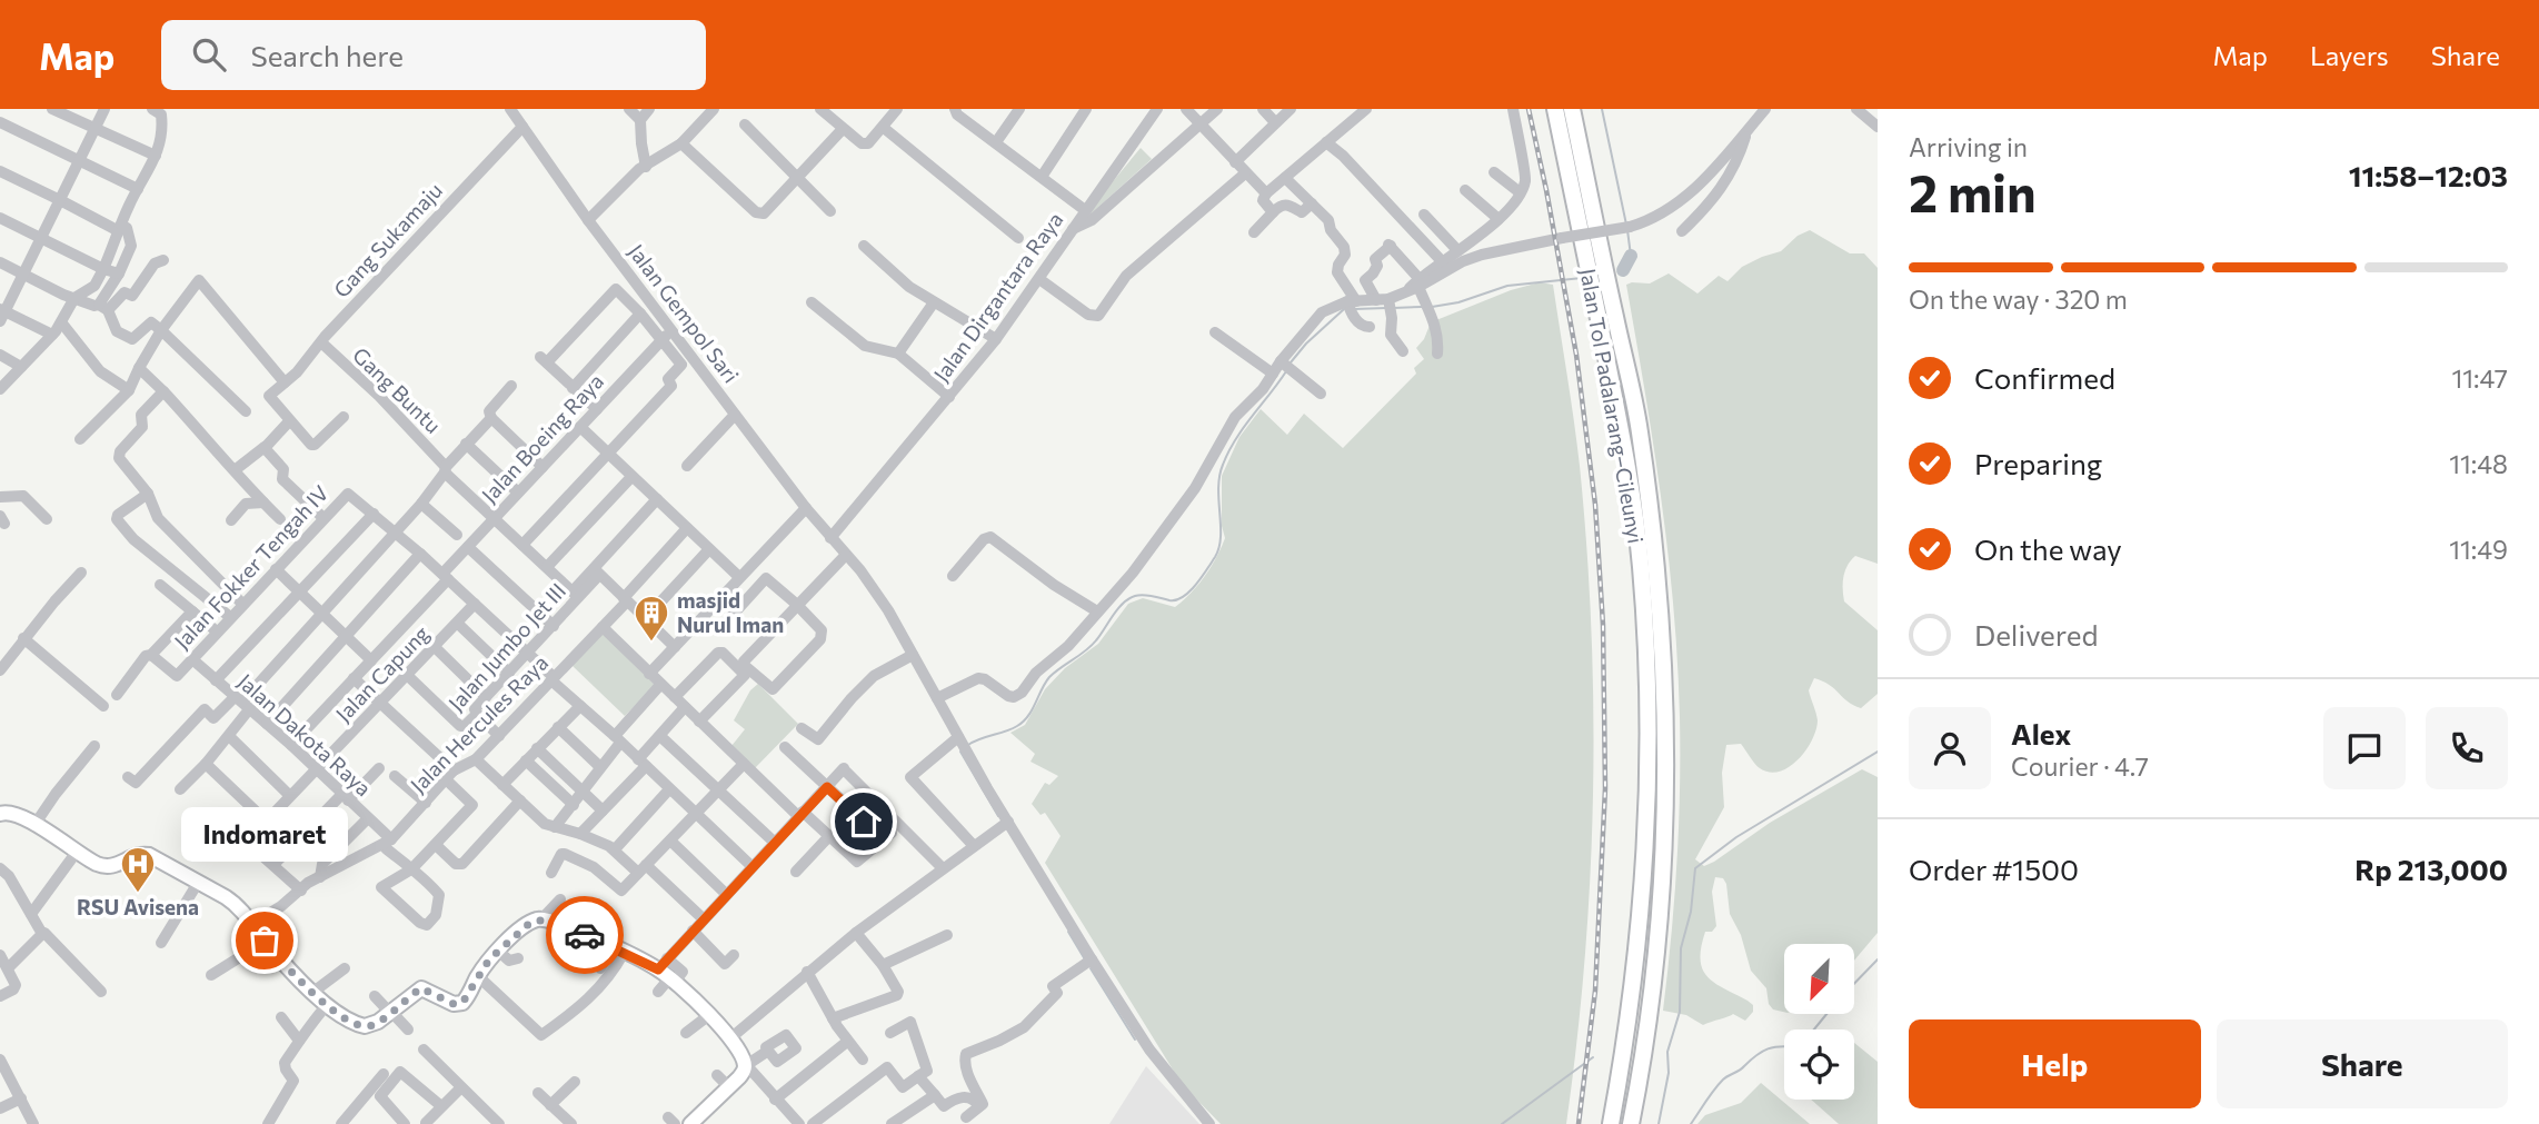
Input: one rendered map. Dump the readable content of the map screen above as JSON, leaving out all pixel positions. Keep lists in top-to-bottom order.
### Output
{
  "streets": {
    "highway": ["Jalan Tol Padalarang–Cileunyi"],
    "street": [
      "Gang Sukamaju",
      "Jalan Dirgantara Raya",
      "Jalan Gempol Sari",
      "Gang Buntu",
      "Jalan Boeing Raya",
      "Jalan Fokker Tengah IV",
      "Jalan Jumbo Jet III",
      "Jalan Capung",
      "Jalan Hercules Raya",
      "Jalan Dakota Raya"
    ]
  },
  "crossings": [
    ["Gang Sukamaju", "Jalan Gempol Sari"],
    ["Gang Sukamaju", "Gang Buntu"],
    ["Jalan Dirgantara Raya", "Jalan Gempol Sari"],
    ["Jalan Gempol Sari", "Jalan Boeing Raya"],
    ["Gang Buntu", "Jalan Boeing Raya"],
    ["Gang Buntu", "Jalan Jumbo Jet III"],
    ["Jalan Boeing Raya", "Jalan Fokker Tengah IV"],
    ["Jalan Boeing Raya", "Jalan Dakota Raya"],
    ["Jalan Fokker Tengah IV", "Jalan Jumbo Jet III"],
    ["Jalan Fokker Tengah IV", "Jalan Capung"],
    ["Jalan Fokker Tengah IV", "Jalan Hercules Raya"],
    ["Jalan Fokker Tengah IV", "Jalan Dakota Raya"],
    ["Jalan Jumbo Jet III", "Jalan Capung"],
    ["Jalan Capung", "Jalan Dakota Raya"],
    ["Jalan Hercules Raya", "Jalan Dakota Raya"]
  ],
  "places": {
    "building": ["masjid Nurul Iman"],
    "hospital": ["RSU Avisena"],
    "other": ["Indomaret"]
  },
  "north": "bottom left",
  "page": {
    "header": "Map",
    "search": "Search here",
    "nav": ["Map", "Layers", "Share"],
    "heading": ["2 min", "Arriving in", "11:58–12:03"],
    "panel": [
      "Alex",
      "Courier · 4.7",
      "Order #1500",
      "Rp 213,000"
    ],
    "bar": "On the way · 320 m",
    "list": [
      ["Confirmed", "11:47"],
      ["Preparing", "11:48"],
      ["On the way", "11:49"],
      "Delivered"
    ],
    "bubble": "Indomaret",
    "buttons": ["Help", "Share"]
  }
}
